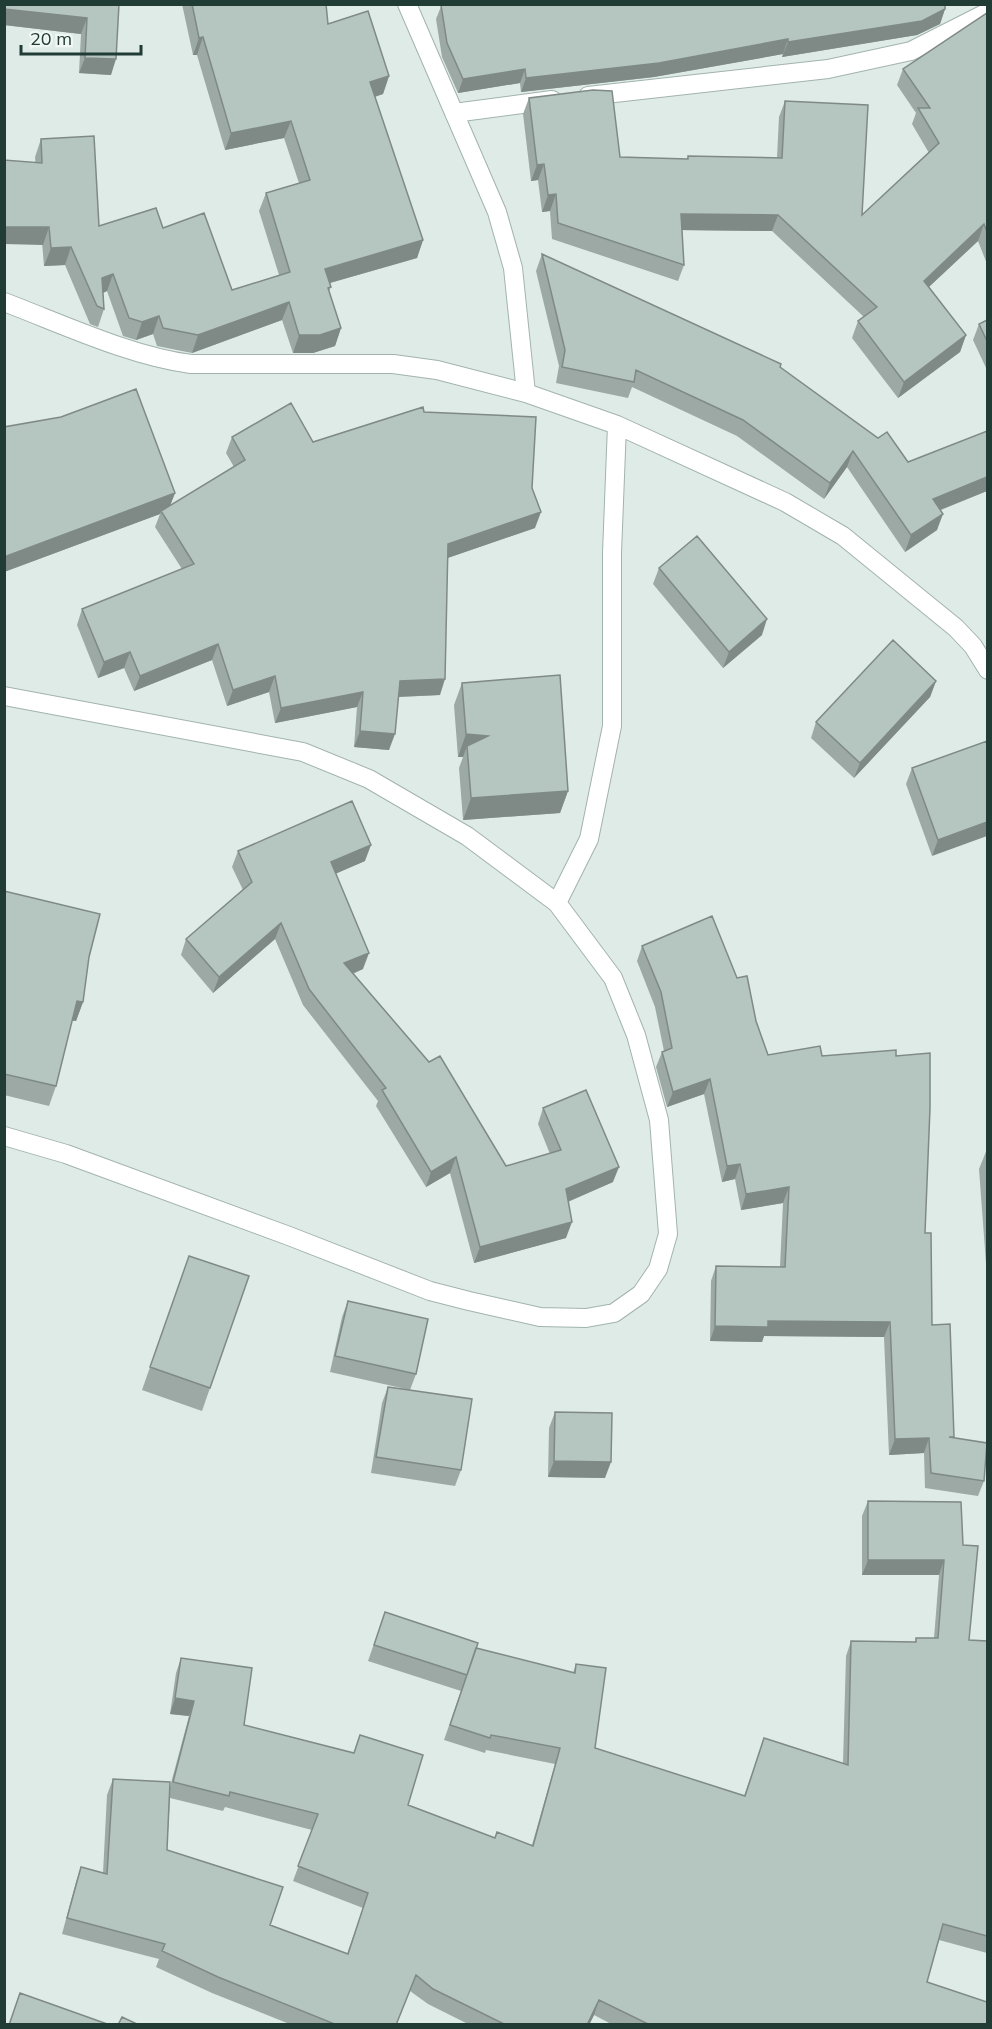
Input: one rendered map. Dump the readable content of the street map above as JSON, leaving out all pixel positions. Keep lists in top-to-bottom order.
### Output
{
  "scale_bar": "20 m"
}
